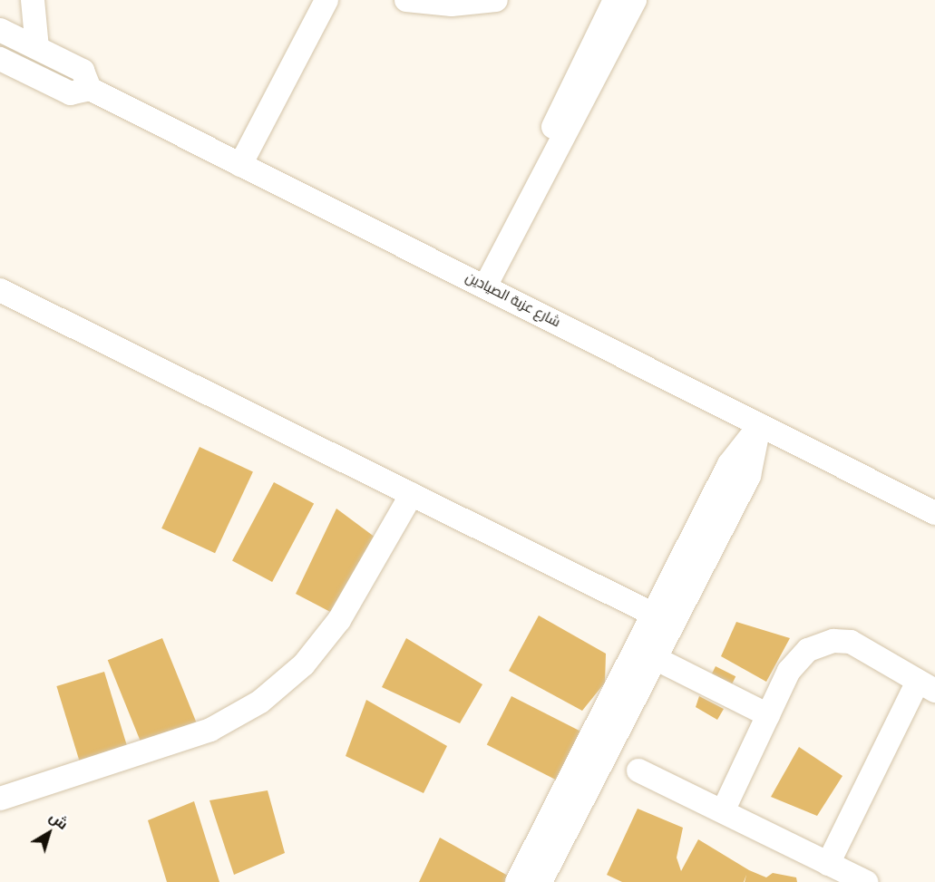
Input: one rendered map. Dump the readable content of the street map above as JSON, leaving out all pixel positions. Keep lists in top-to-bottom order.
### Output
{
  "streets": {
    "street": ["شارع عزبة الصيادين"]
  },
  "north": "top right"
}
